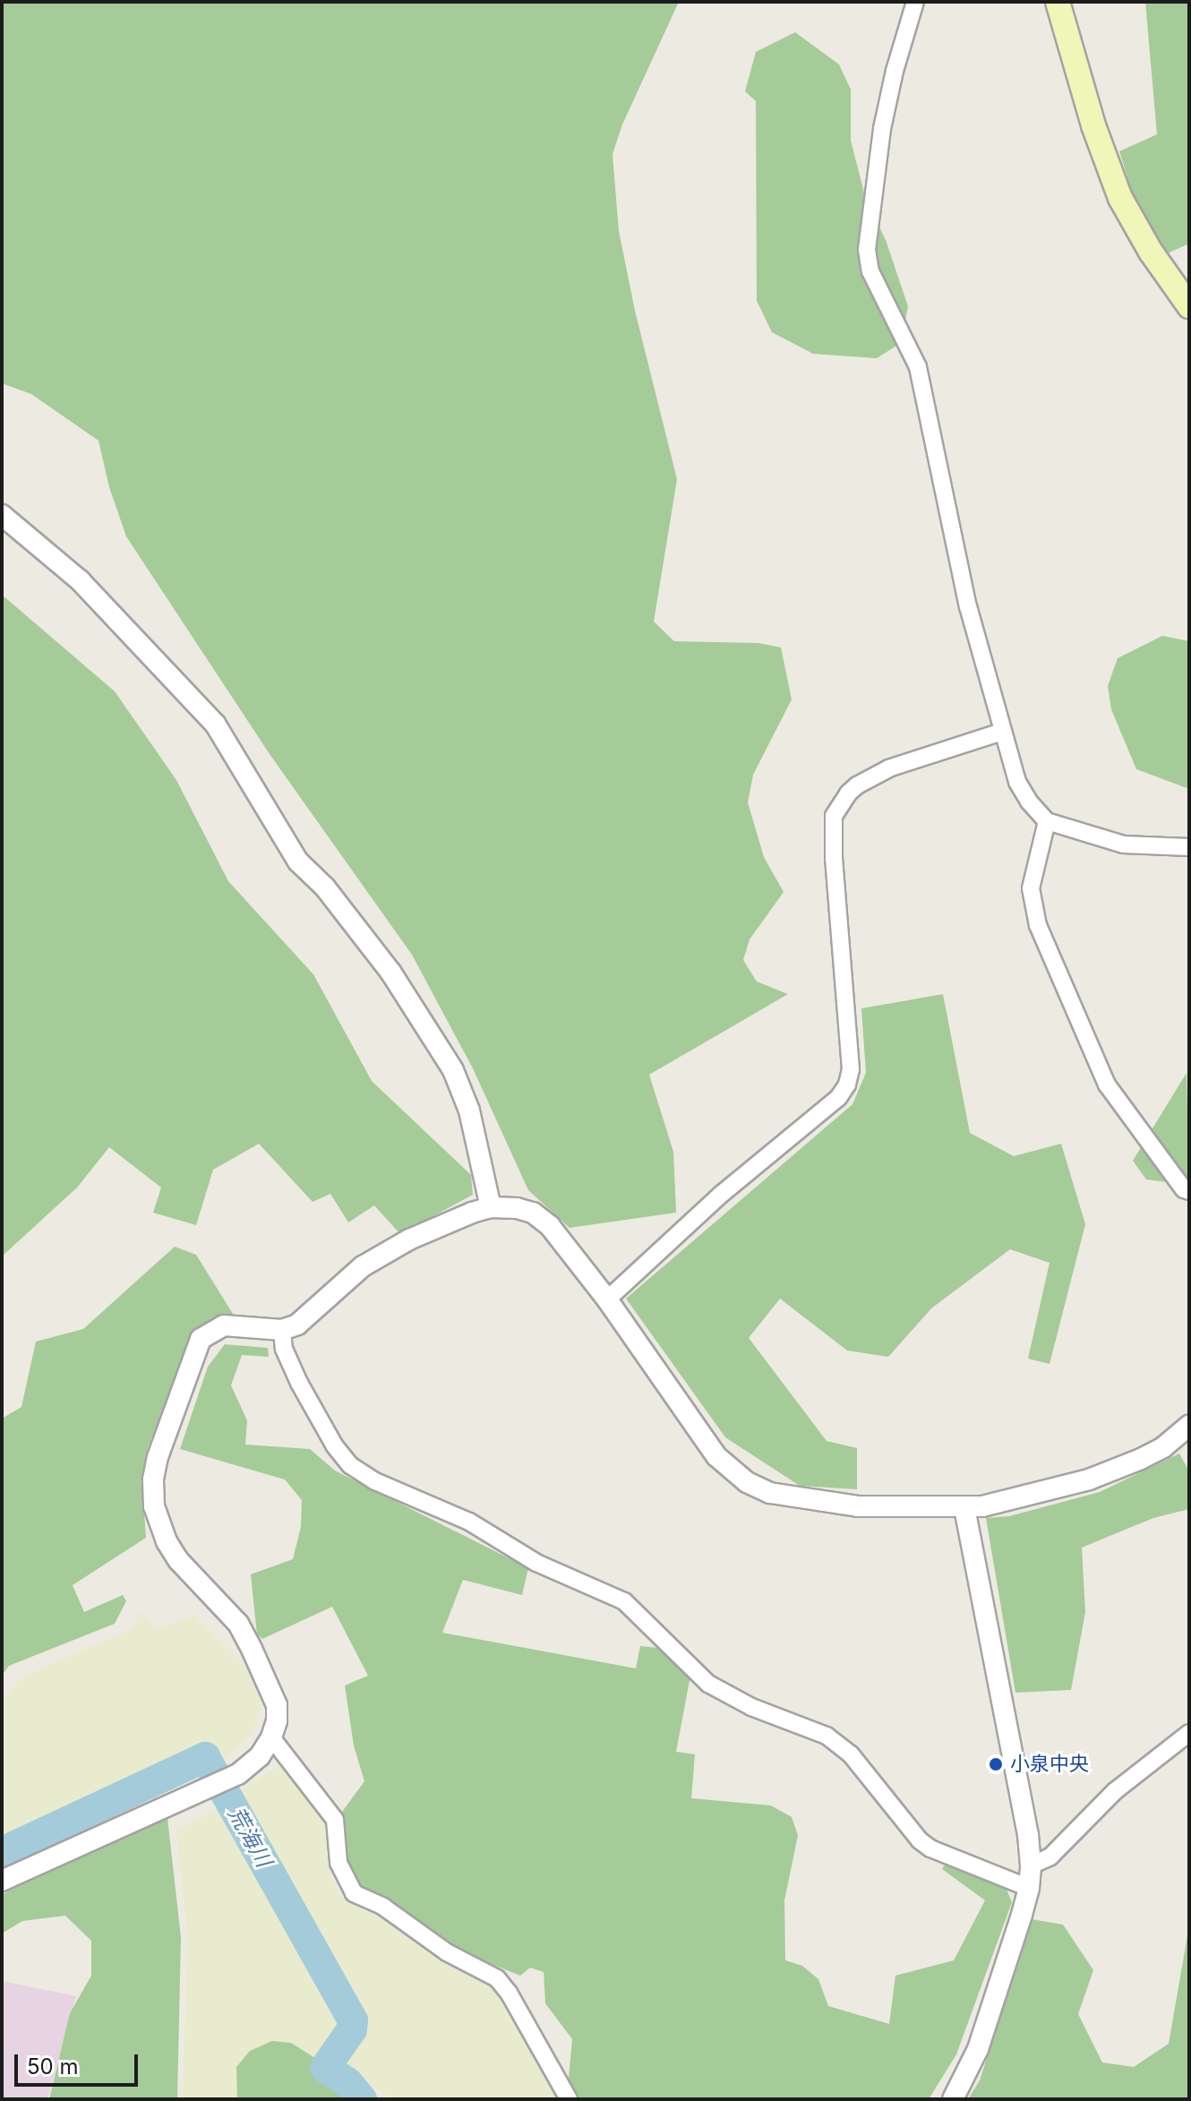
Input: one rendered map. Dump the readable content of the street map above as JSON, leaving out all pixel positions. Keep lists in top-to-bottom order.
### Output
{
  "water": ["荒海川"],
  "places": ["小泉中央"],
  "scale_bar": "50 m"
}
